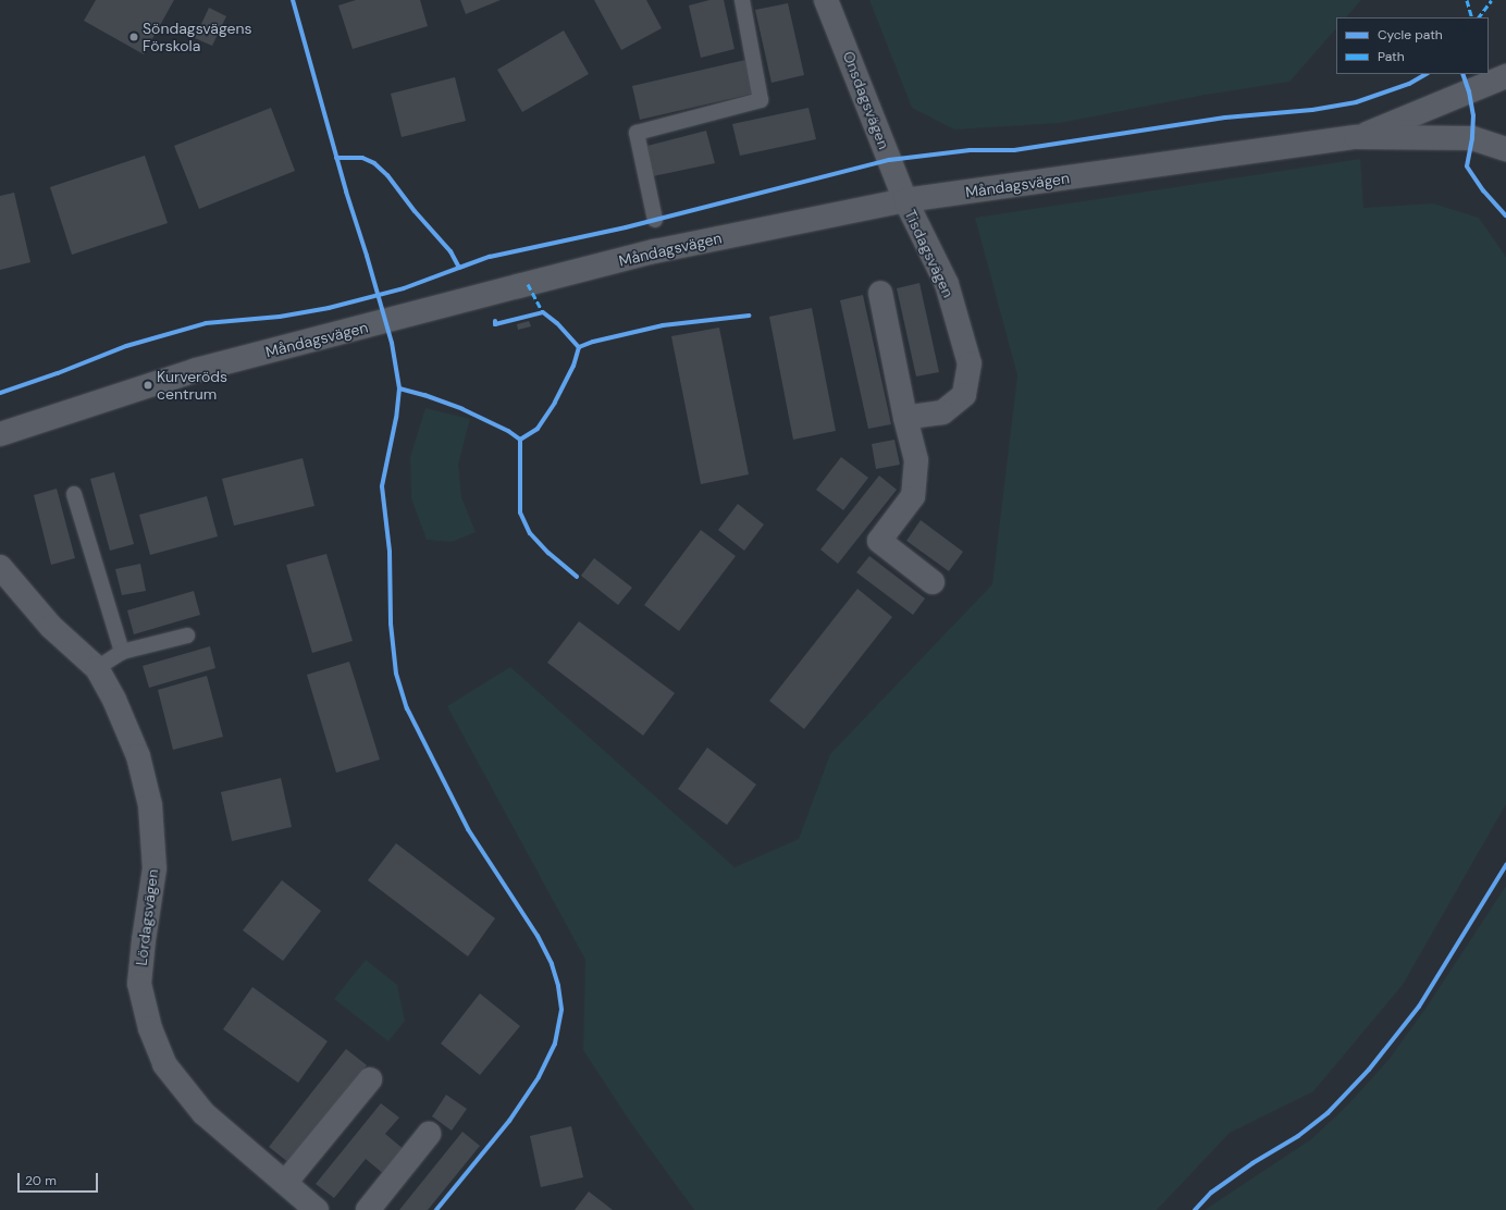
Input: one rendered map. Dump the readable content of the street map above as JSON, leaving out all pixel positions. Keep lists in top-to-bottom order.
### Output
{
  "streets": {
    "street": [
      "Onsdagsvägen",
      "Måndagsvägen",
      "Tisdagsvägen",
      "Lördagsvägen"
    ]
  },
  "crossings": [
    ["Onsdagsvägen", "Måndagsvägen"],
    ["Onsdagsvägen", "Tisdagsvägen"],
    ["Måndagsvägen", "Tisdagsvägen"]
  ],
  "places": ["Söndagsvägens Förskola", "Kurveröds centrum"],
  "legend": ["Cycle path", "Path"],
  "scale_bar": "20 m"
}
